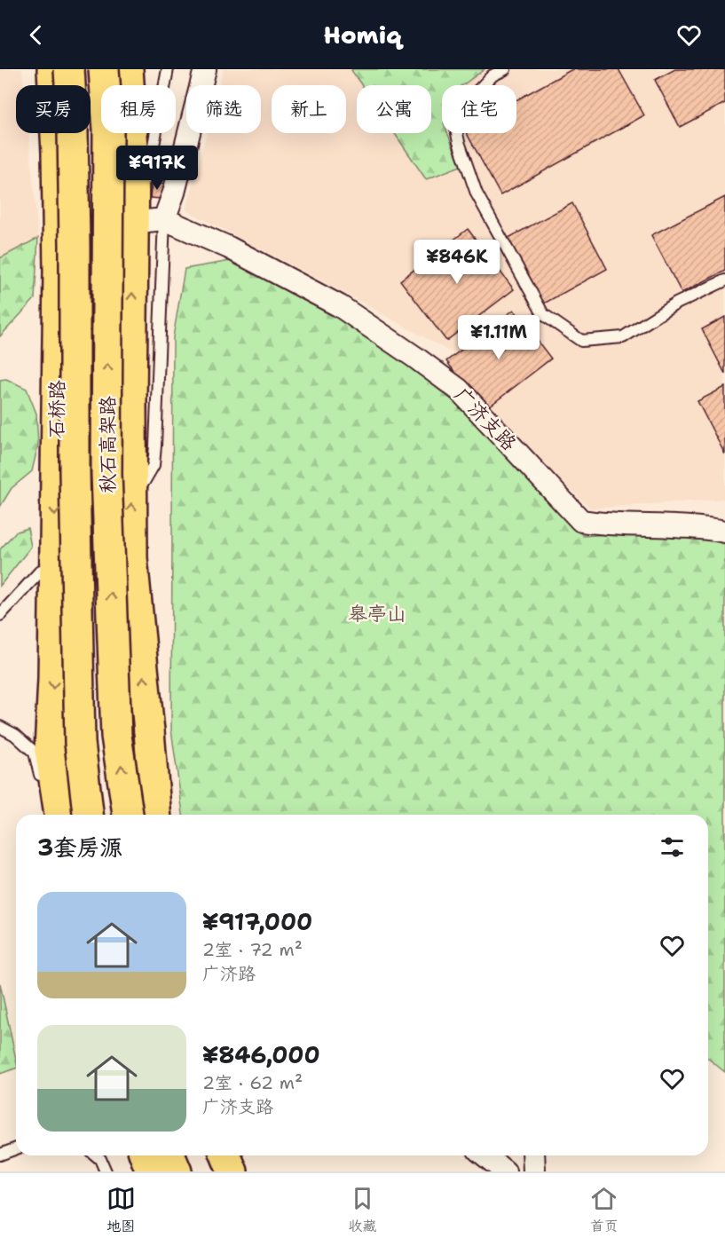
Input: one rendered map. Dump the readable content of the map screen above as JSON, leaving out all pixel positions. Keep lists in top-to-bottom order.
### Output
{
  "streets": {
    "main road": ["石桥路", "秋石高架路"],
    "street": ["广济支路"]
  },
  "parks": ["皋亭山"],
  "page": {
    "header": "Homiq",
    "chip": [
      "买房",
      "租房",
      "筛选",
      "新上",
      "公寓",
      "住宅"
    ],
    "price": ["¥917K", "¥846K", "¥1.11M"],
    "heading": "3套房源",
    "list": [
      {
        "name": "¥917,000",
        "note": "2室 · 72 m² · 广济路"
      },
      {
        "name": "¥846,000",
        "note": "2室 · 62 m² · 广济支路"
      }
    ],
    "tabs": ["地图", "收藏", "首页"]
  }
}
